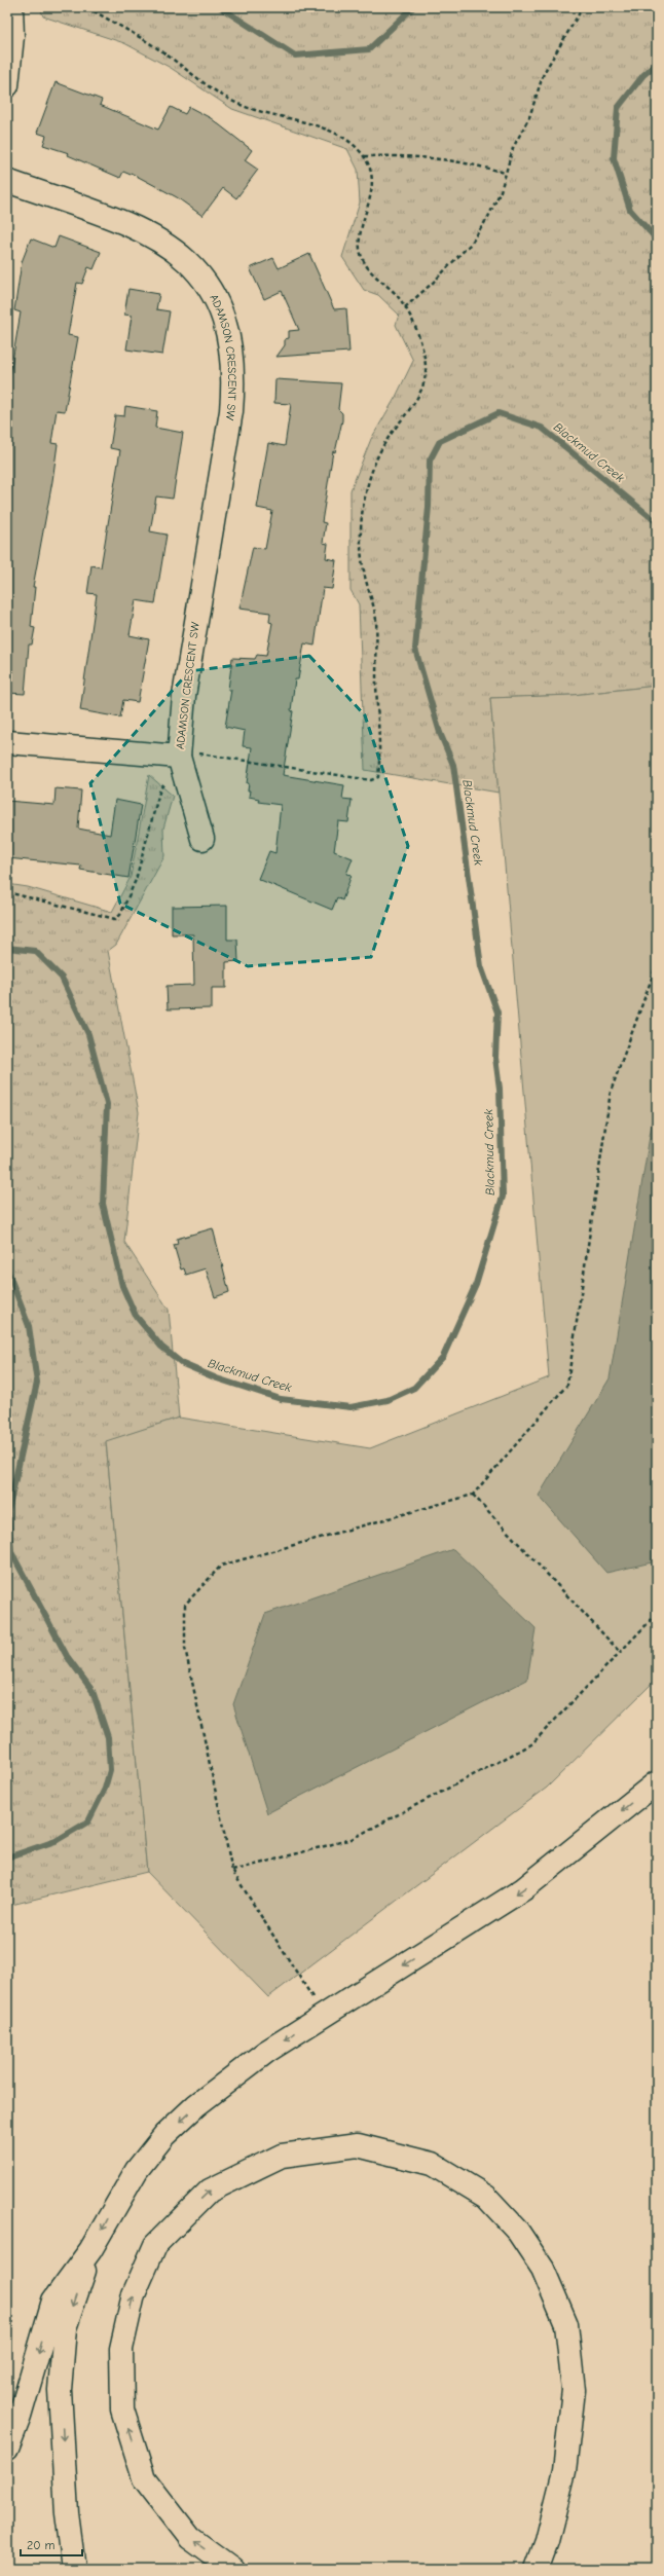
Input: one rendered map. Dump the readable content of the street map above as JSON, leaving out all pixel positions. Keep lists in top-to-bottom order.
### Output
{
  "streets": {
    "main road": ["ADAMSON CRESCENT SW"]
  },
  "water": ["Blackmud Creek"],
  "scale_bar": "20 m"
}
